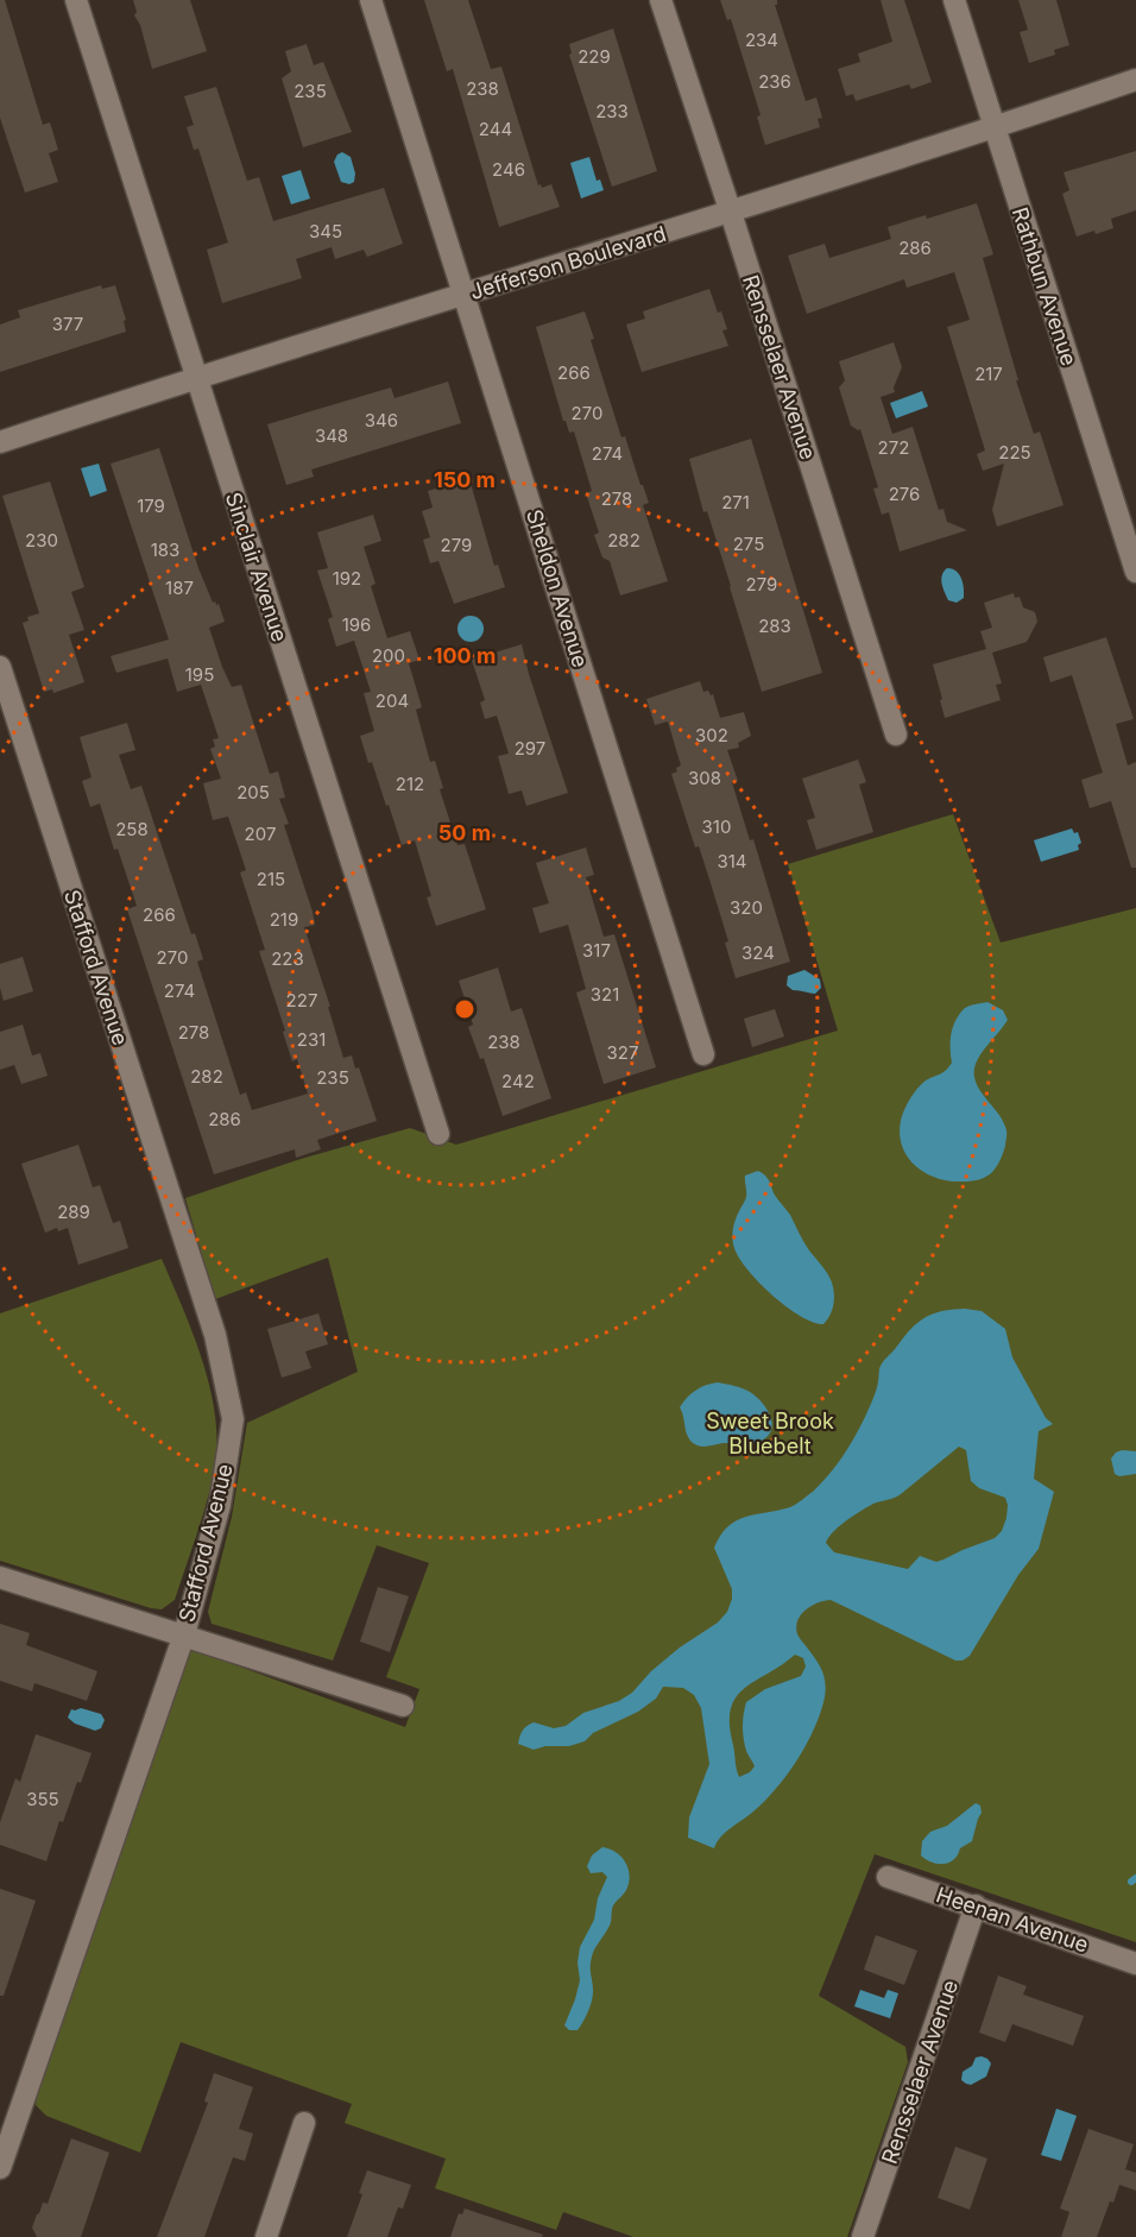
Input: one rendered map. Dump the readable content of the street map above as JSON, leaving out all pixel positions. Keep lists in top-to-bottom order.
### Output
{
  "streets": {
    "street": [
      "Jefferson Boulevard",
      "Rathbun Avenue",
      "Rensselaer Avenue",
      "Sinclair Avenue",
      "Sheldon Avenue",
      "Stafford Avenue",
      "Heenan Avenue"
    ]
  },
  "crossings": [
    ["Jefferson Boulevard", "Rathbun Avenue"],
    ["Jefferson Boulevard", "Rensselaer Avenue"],
    ["Jefferson Boulevard", "Sinclair Avenue"],
    ["Jefferson Boulevard", "Sheldon Avenue"],
    ["Rensselaer Avenue", "Heenan Avenue"]
  ],
  "parks": ["Sweet Brook Bluebelt"],
  "house_numbers": [
    "234",
    "229",
    "236",
    "238",
    "235",
    "233",
    "244",
    "246",
    "345",
    "286",
    "377",
    "266",
    "217",
    "270",
    "346",
    "348",
    "272",
    "225",
    "274",
    "276",
    "278",
    "271",
    "179",
    "230",
    "282",
    "275",
    "279",
    "183",
    "192",
    "279",
    "187",
    "196",
    "283",
    "200",
    "195",
    "204",
    "302",
    "297",
    "308",
    "212",
    "205",
    "310",
    "258",
    "207",
    "314",
    "215",
    "320",
    "266",
    "219",
    "317",
    "324",
    "270",
    "223",
    "274",
    "321",
    "227",
    "278",
    "231",
    "238",
    "327",
    "282",
    "235",
    "242",
    "286",
    "289",
    "355"
  ],
  "rings": ["150 m", "100 m", "50 m"]
}
